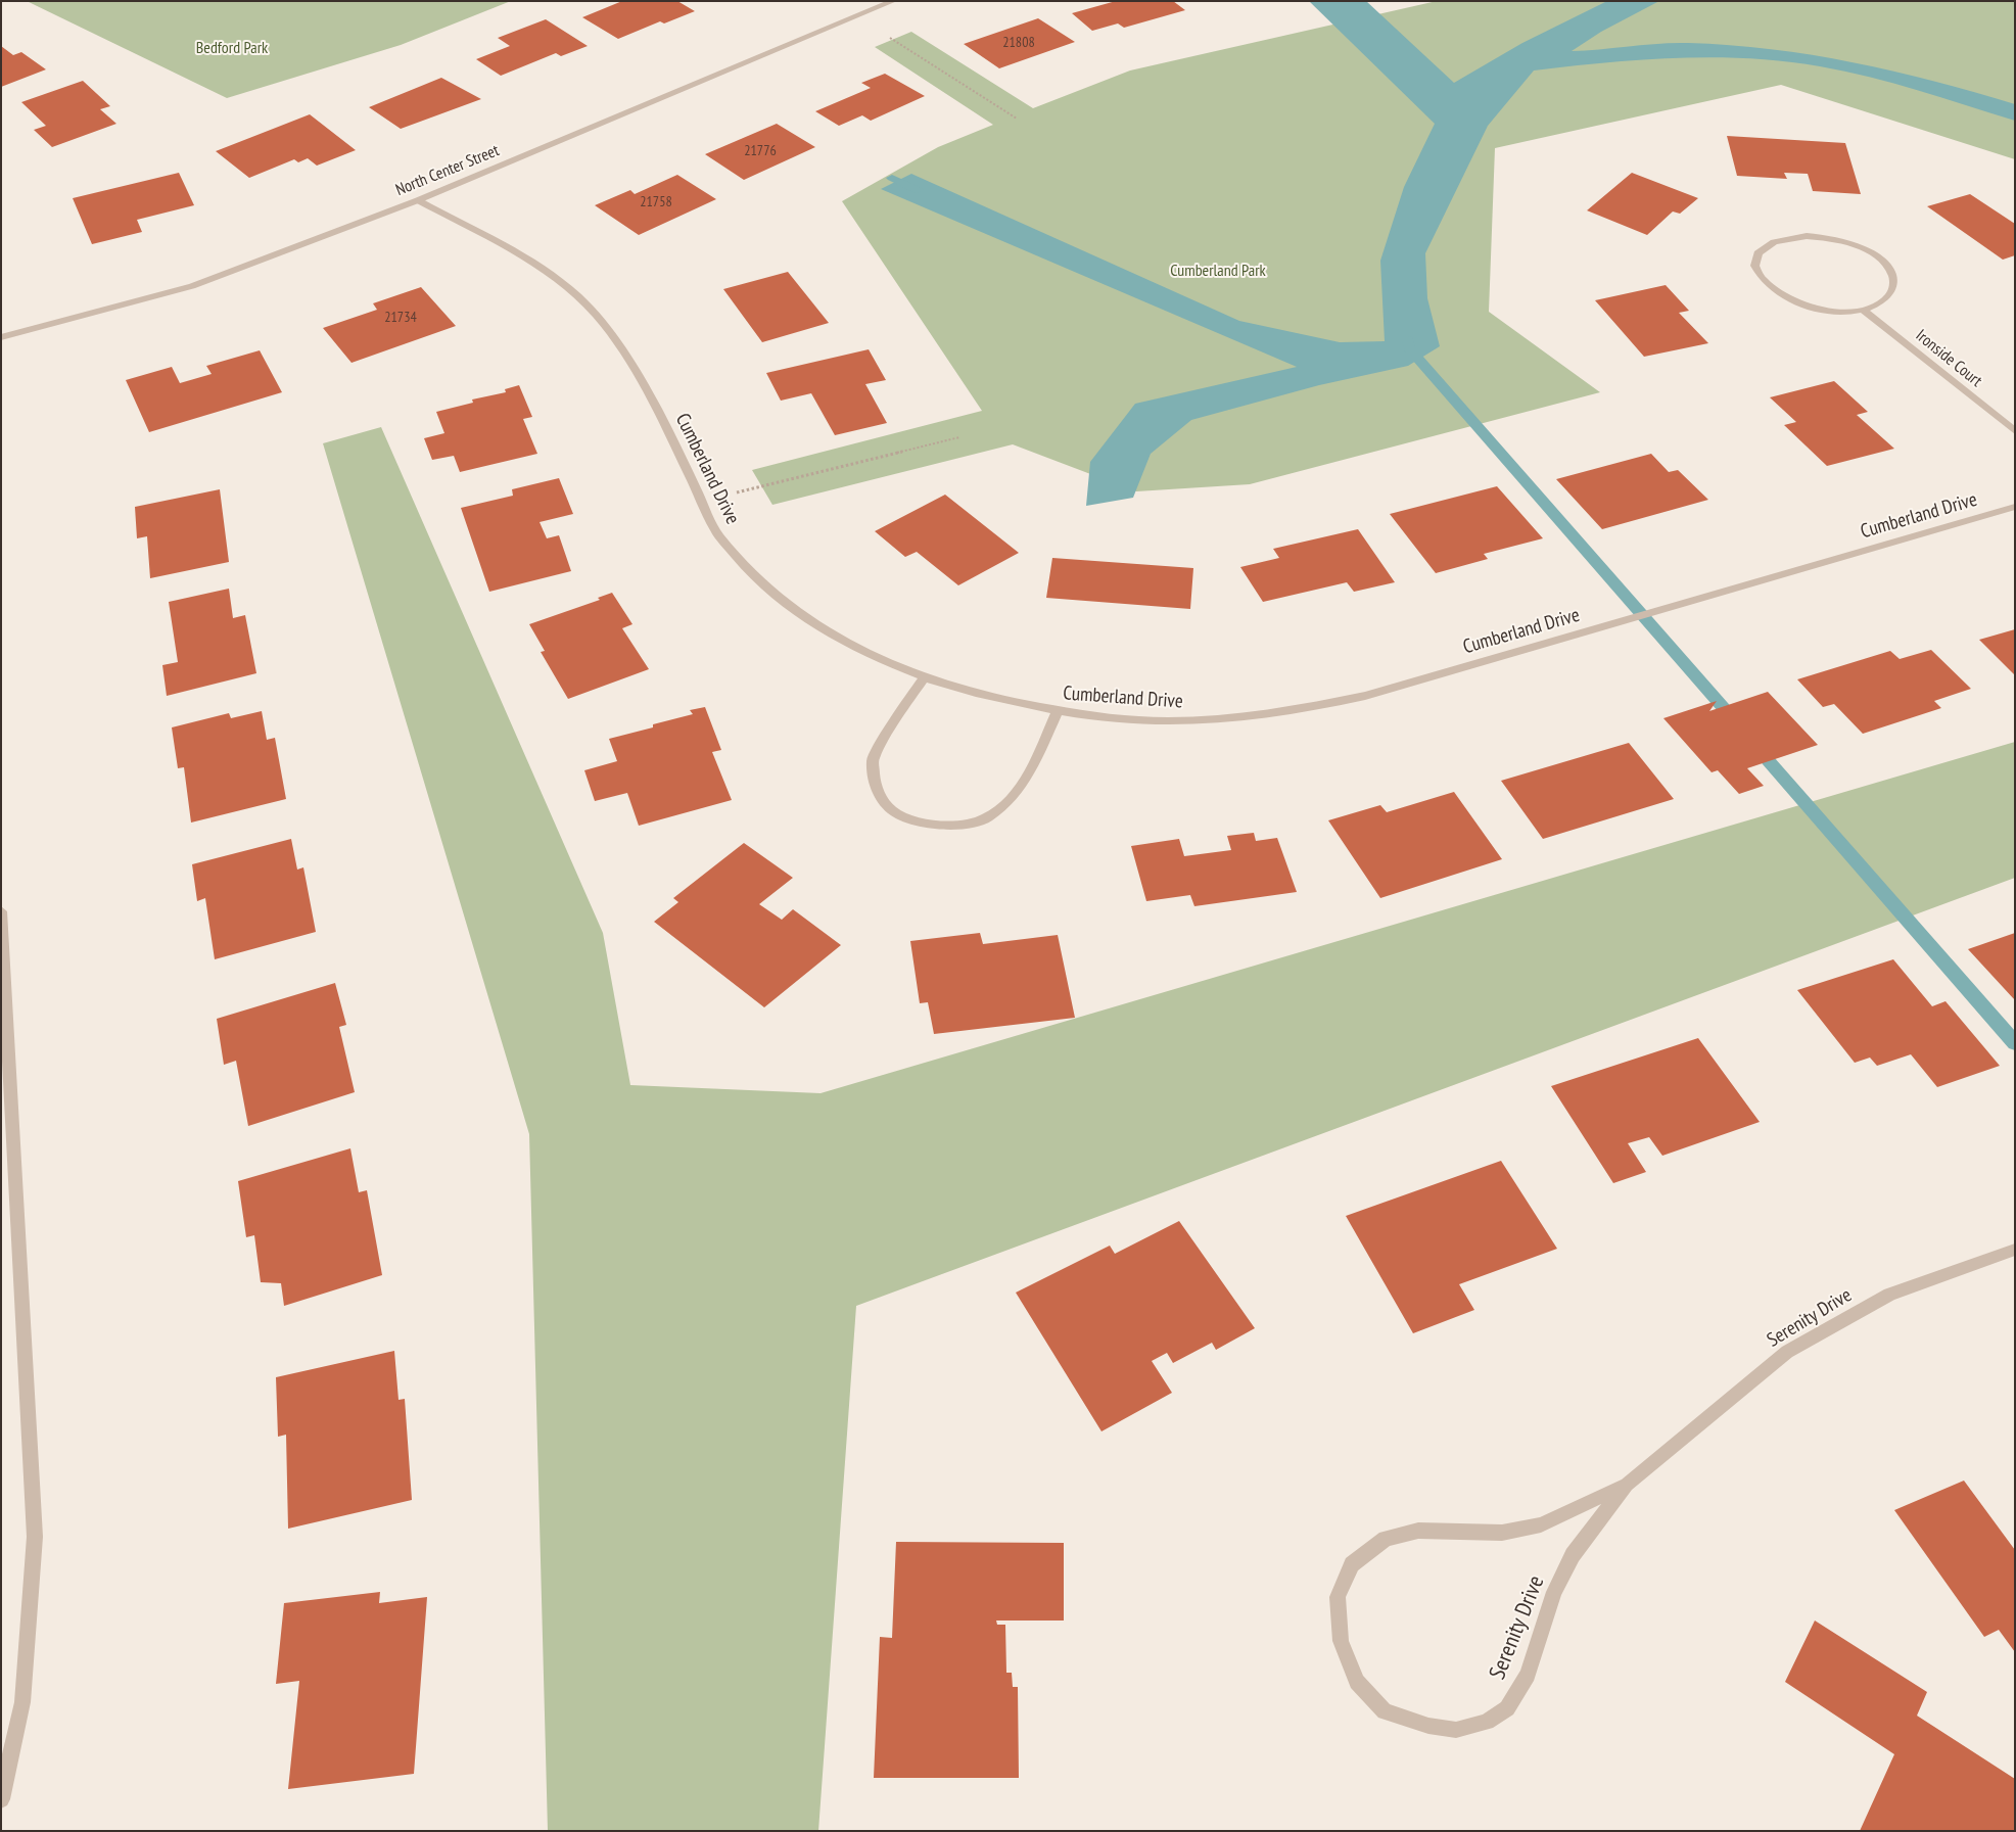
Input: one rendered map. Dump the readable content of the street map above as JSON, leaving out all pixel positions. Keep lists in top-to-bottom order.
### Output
{
  "streets": {
    "street": [
      "North Center Street",
      "Ironside Court",
      "Cumberland Drive",
      "Serenity Drive"
    ]
  },
  "crossings": [
    ["North Center Street", "Cumberland Drive"]
  ],
  "parks": ["Bedford Park", "Cumberland Park"],
  "house_numbers": [
    "21808",
    "21776",
    "21758",
    "21734"
  ]
}
